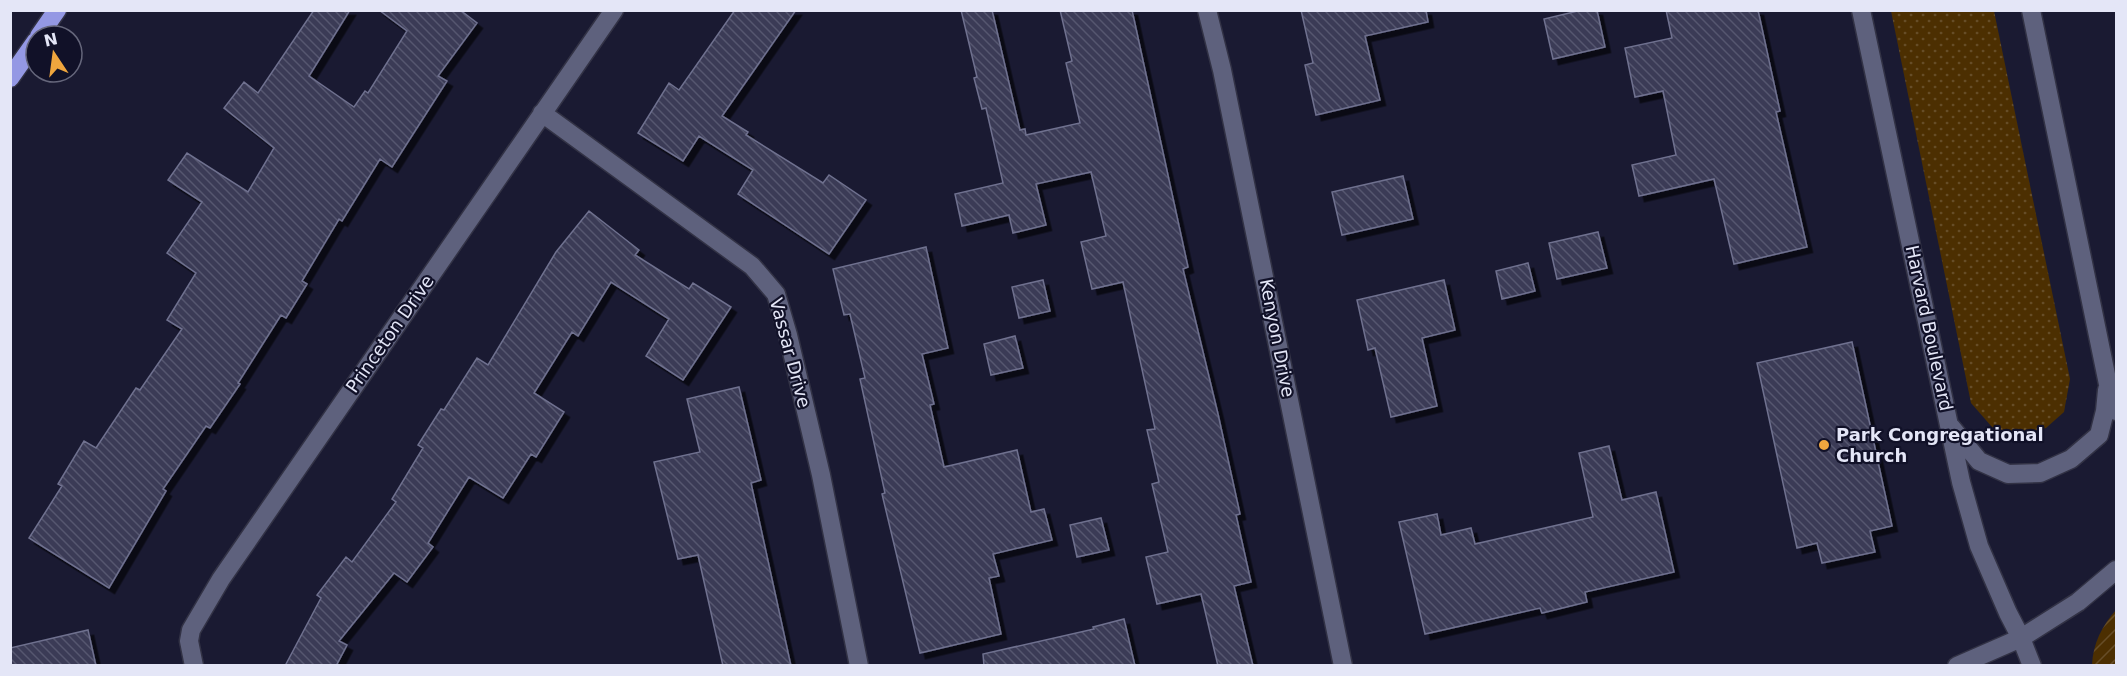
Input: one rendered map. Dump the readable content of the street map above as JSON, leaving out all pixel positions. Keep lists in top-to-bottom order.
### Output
{
  "streets": {
    "street": [
      "Harvard Boulevard",
      "Princeton Drive",
      "Kenyon Drive",
      "Vassar Drive"
    ]
  },
  "crossings": [
    ["Princeton Drive", "Vassar Drive"]
  ],
  "places": ["Park Congregational Church"],
  "north": "top"
}
